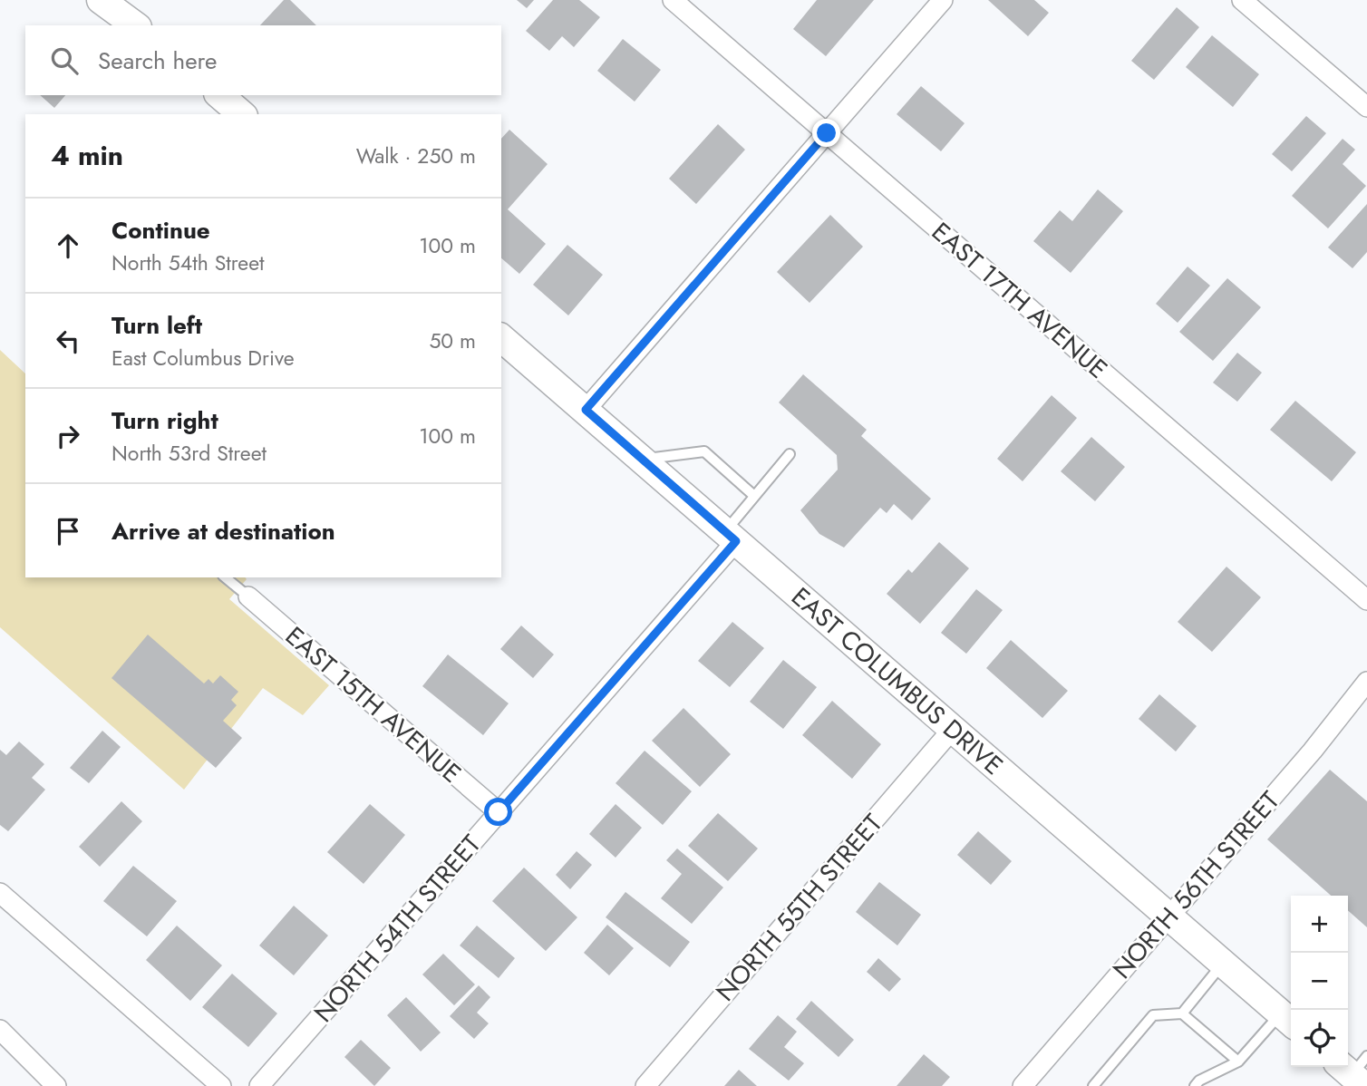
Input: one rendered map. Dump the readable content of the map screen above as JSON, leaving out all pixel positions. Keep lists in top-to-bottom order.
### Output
{
  "streets": {
    "main road": ["EAST COLUMBUS DRIVE"],
    "street": [
      "EAST 17TH AVENUE",
      "EAST 15TH AVENUE",
      "NORTH 56TH STREET",
      "NORTH 55TH STREET",
      "NORTH 54TH STREET"
    ]
  },
  "crossings": [
    ["EAST COLUMBUS DRIVE", "NORTH 56TH STREET"],
    ["EAST COLUMBUS DRIVE", "NORTH 55TH STREET"],
    ["EAST COLUMBUS DRIVE", "NORTH 54TH STREET"],
    ["EAST 15TH AVENUE", "NORTH 54TH STREET"]
  ],
  "page": {
    "search": "Search here",
    "heading": ["4 min", "Walk · 250 m"],
    "list": [
      ["Continue", "North 54th Street", "100 m"],
      ["Turn left", "East Columbus Drive", "50 m"],
      ["Turn right", "North 53rd Street", "100 m"],
      "Arrive at destination"
    ],
    "map_buttons": ["+", "−"]
  }
}
